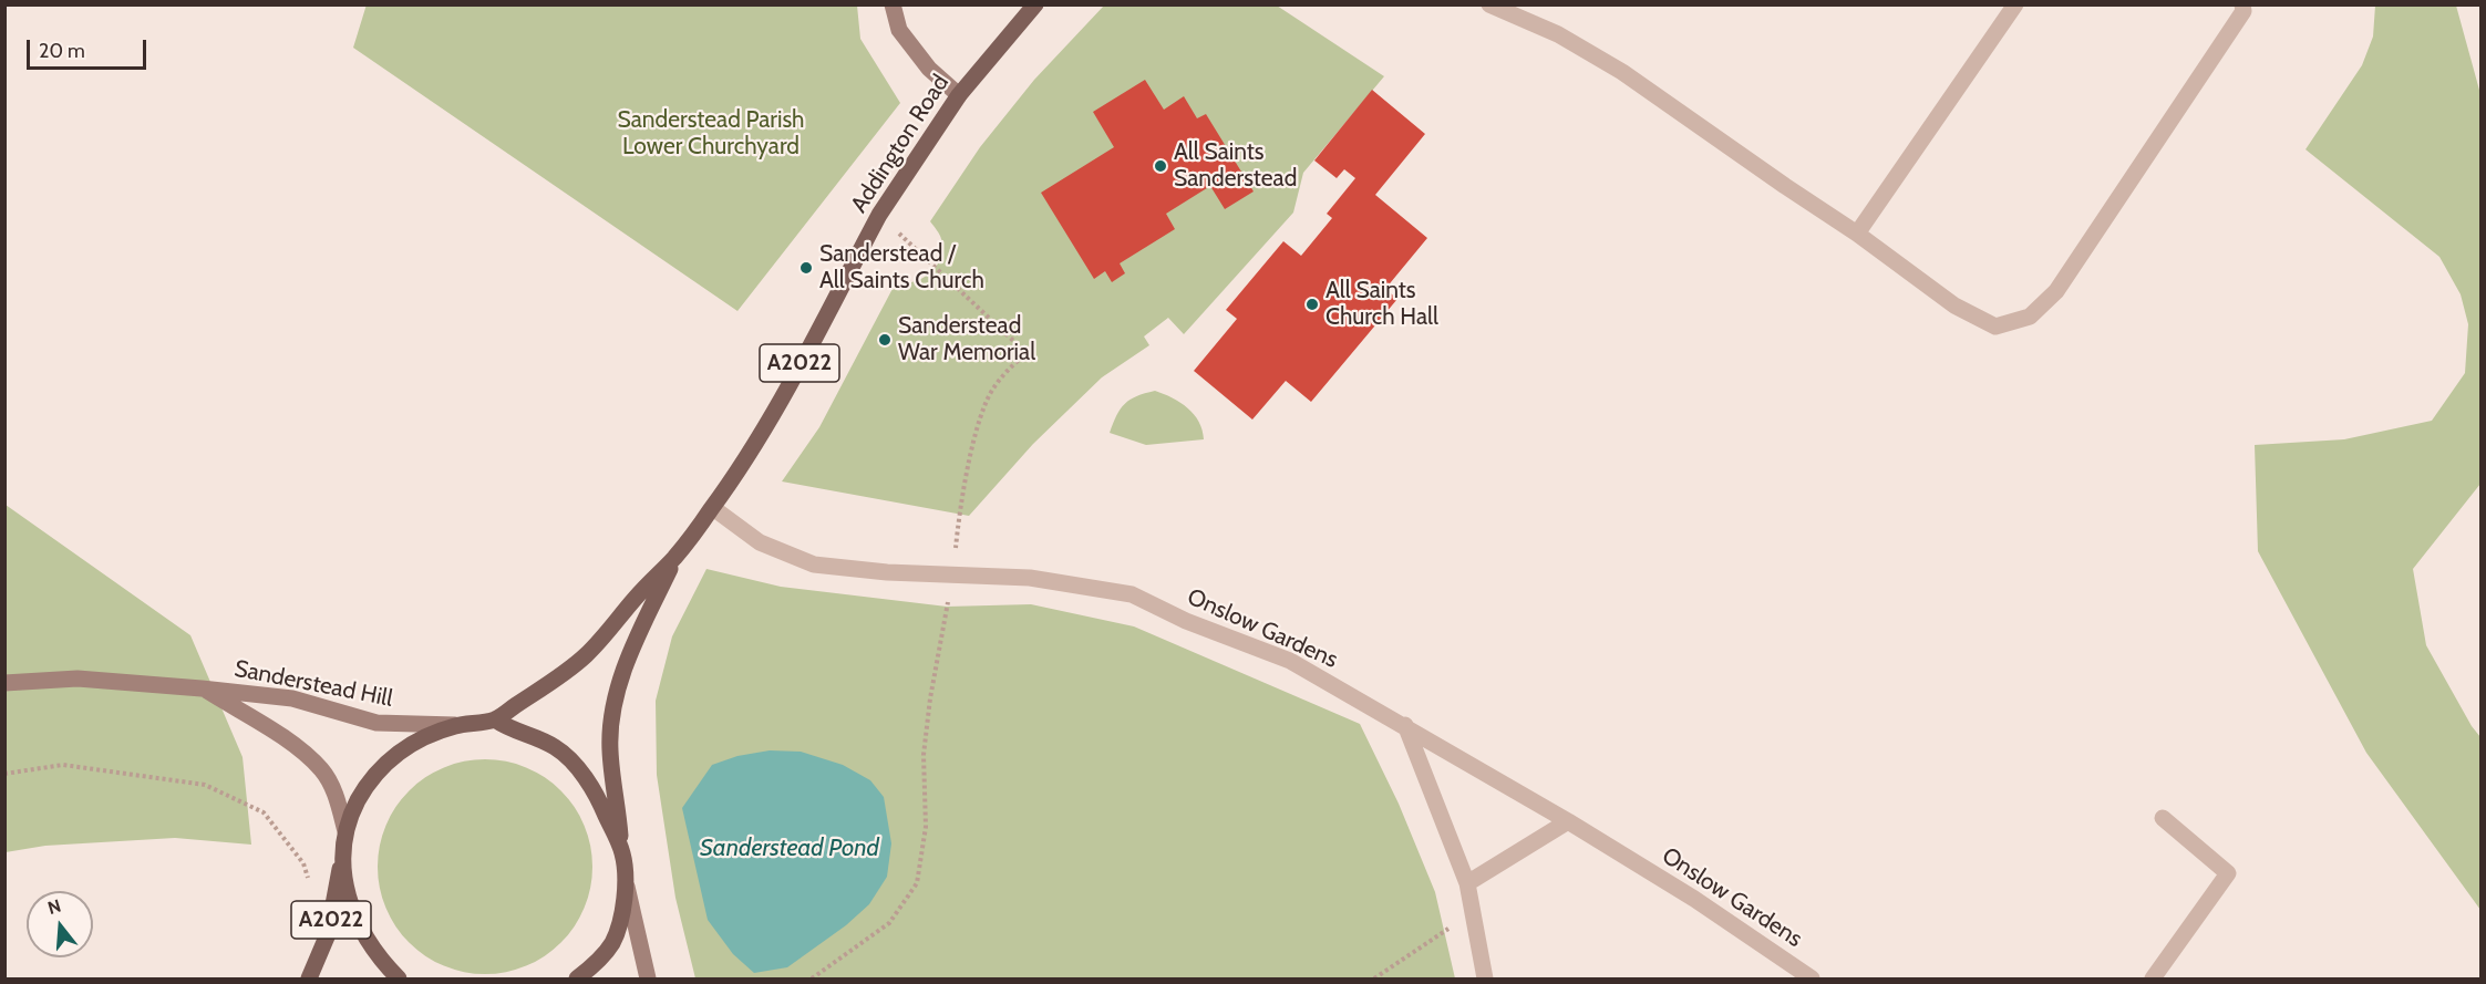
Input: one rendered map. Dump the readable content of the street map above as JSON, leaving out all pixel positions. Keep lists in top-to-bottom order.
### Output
{
  "streets": {
    "main road": ["Addington Road", "A2022", "Sanderstead Hill"],
    "street": ["Onslow Gardens"]
  },
  "crossings": [
    ["Addington Road", "A2022"],
    ["Addington Road", "Onslow Gardens"]
  ],
  "water": ["Sanderstead Pond"],
  "parks": ["Sanderstead Parish Lower Churchyard"],
  "places": [
    "All Saints Sanderstead",
    "Sanderstead / All Saints Church",
    "All Saints Church Hall",
    "Sanderstead War Memorial"
  ],
  "scale_bar": "20 m",
  "north": "top"
}
